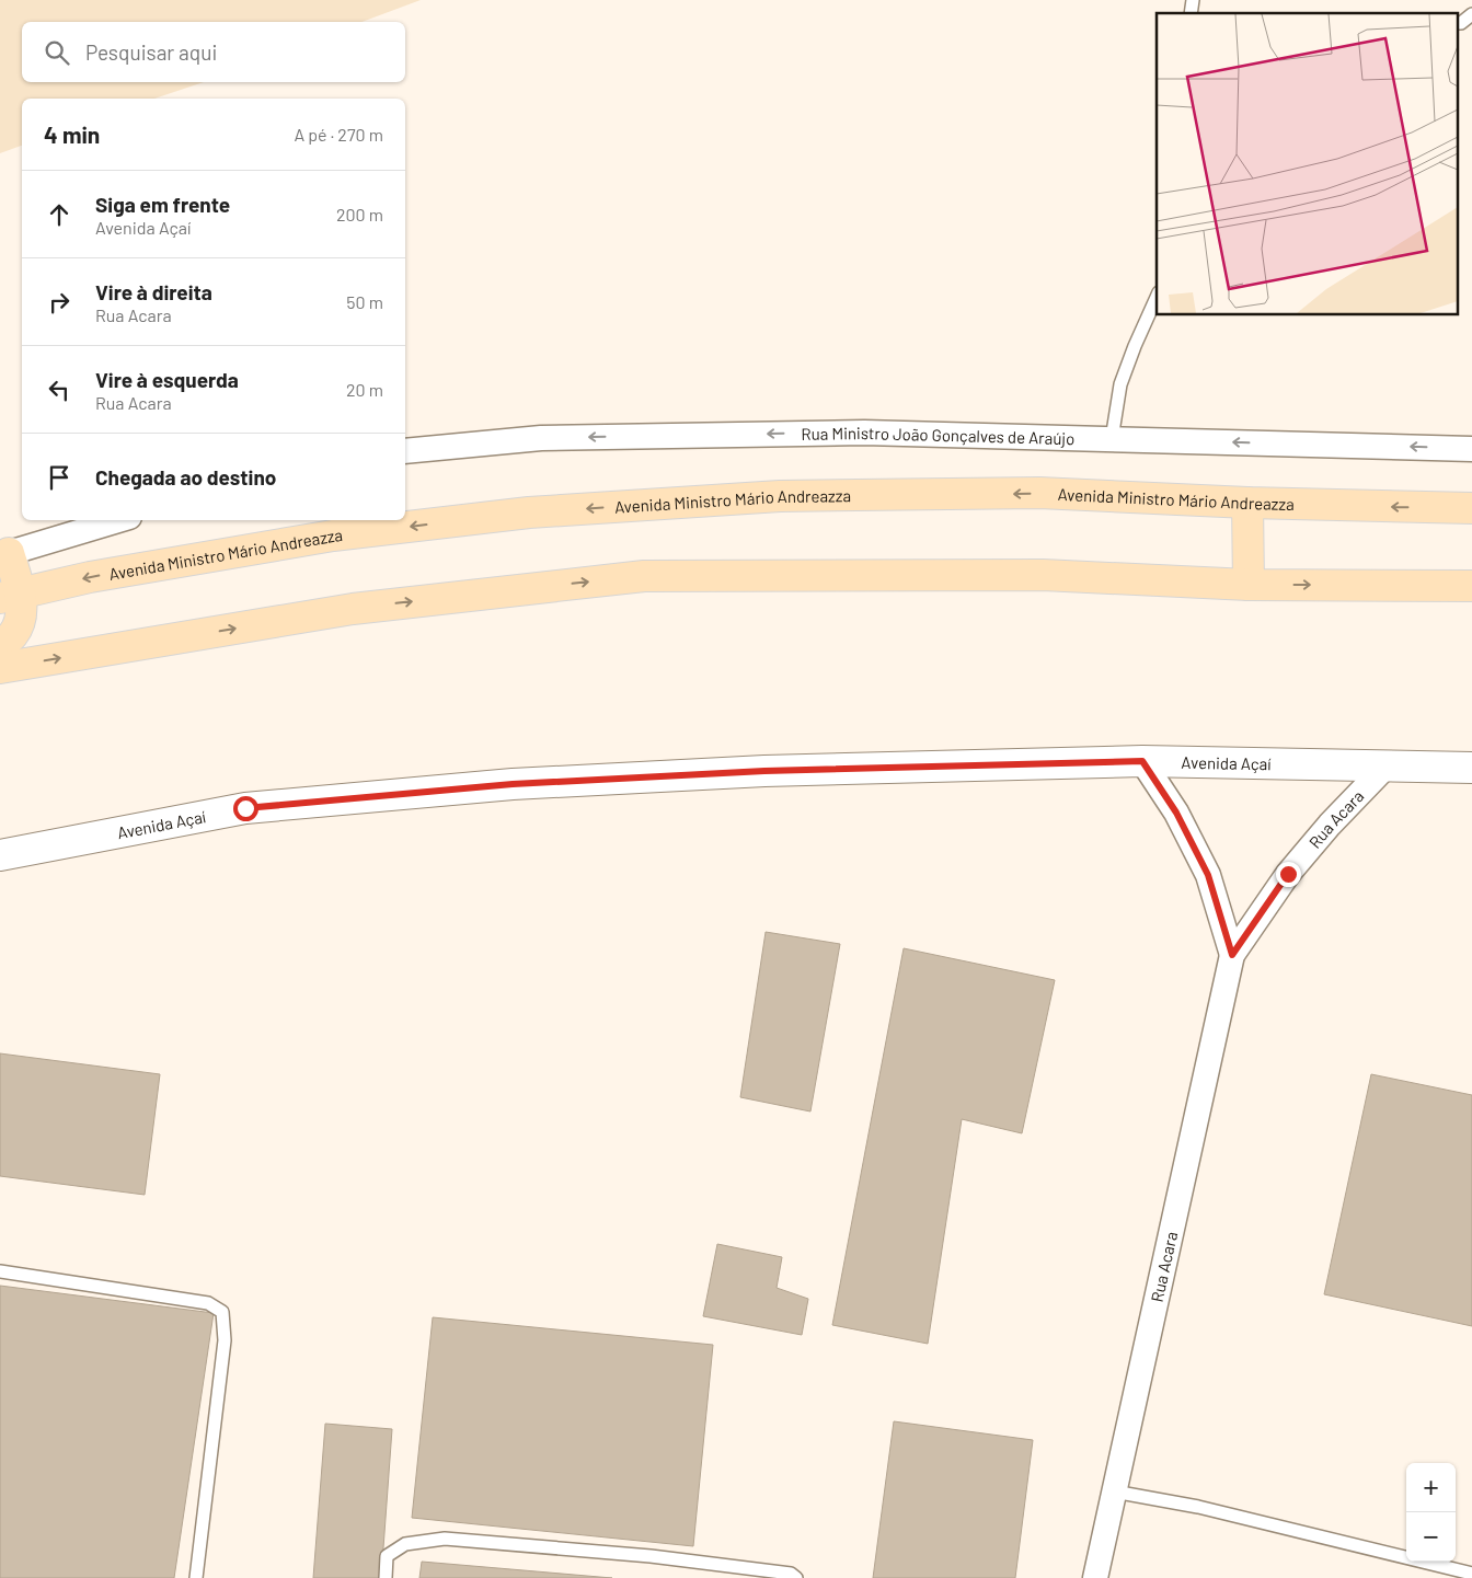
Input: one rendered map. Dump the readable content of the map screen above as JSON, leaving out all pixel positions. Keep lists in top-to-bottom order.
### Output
{
  "streets": {
    "main road": ["Avenida Ministro Mário Andreazza"],
    "street": ["Rua Ministro João Gonçalves de Araújo", "Avenida Açaí", "Rua Acara"]
  },
  "crossings": [
    ["Avenida Açaí", "Rua Acara"]
  ],
  "one_way": ["Rua Ministro João Gonçalves de Araújo"],
  "page": {
    "search": "Pesquisar aqui",
    "heading": ["4 min", "A pé · 270 m"],
    "list": [
      ["Siga em frente", "Avenida Açaí", "200 m"],
      ["Vire à direita", "Rua Acara", "50 m"],
      ["Vire à esquerda", "Rua Acara", "20 m"],
      "Chegada ao destino"
    ],
    "map_buttons": ["+", "−"]
  }
}
